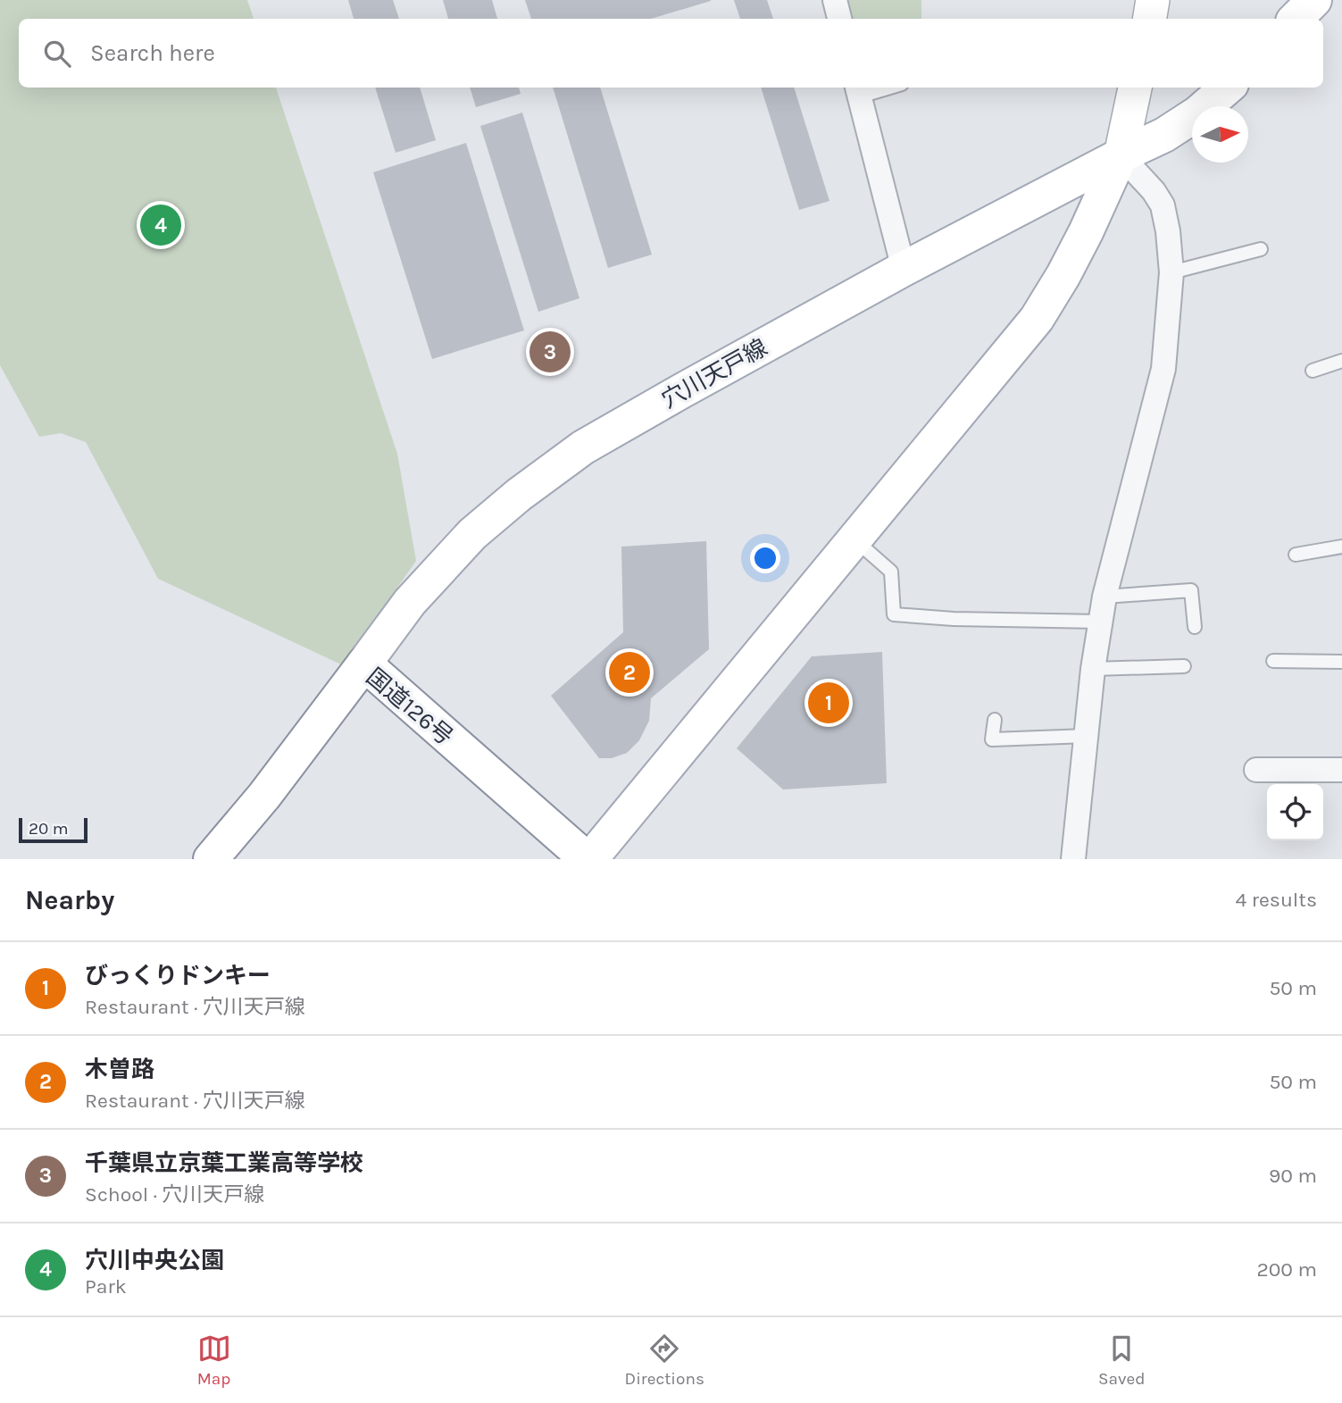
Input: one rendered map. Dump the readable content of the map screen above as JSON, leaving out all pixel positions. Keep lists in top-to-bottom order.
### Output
{
  "streets": {
    "main road": ["穴川天戸線", "国道126号"]
  },
  "crossings": [
    ["穴川天戸線", "国道126号"]
  ],
  "scale_bar": "20 m",
  "north": "right",
  "page": {
    "search": "Search here",
    "pins": [
      "4",
      "3",
      "2",
      "1"
    ],
    "scale": "20 m",
    "heading": ["Nearby", "4 results"],
    "list": [
      {
        "mark": "1",
        "name": "びっくりドンキー",
        "note": "Restaurant · 穴川天戸線",
        "value": "50 m"
      },
      {
        "mark": "2",
        "name": "木曽路",
        "note": "Restaurant · 穴川天戸線",
        "value": "50 m"
      },
      {
        "mark": "3",
        "name": "千葉県立京葉工業高等学校",
        "note": "School · 穴川天戸線",
        "value": "90 m"
      },
      {
        "mark": "4",
        "name": "穴川中央公園",
        "note": "Park",
        "value": "200 m"
      }
    ],
    "nav": ["Map", "Directions", "Saved"]
  }
}
